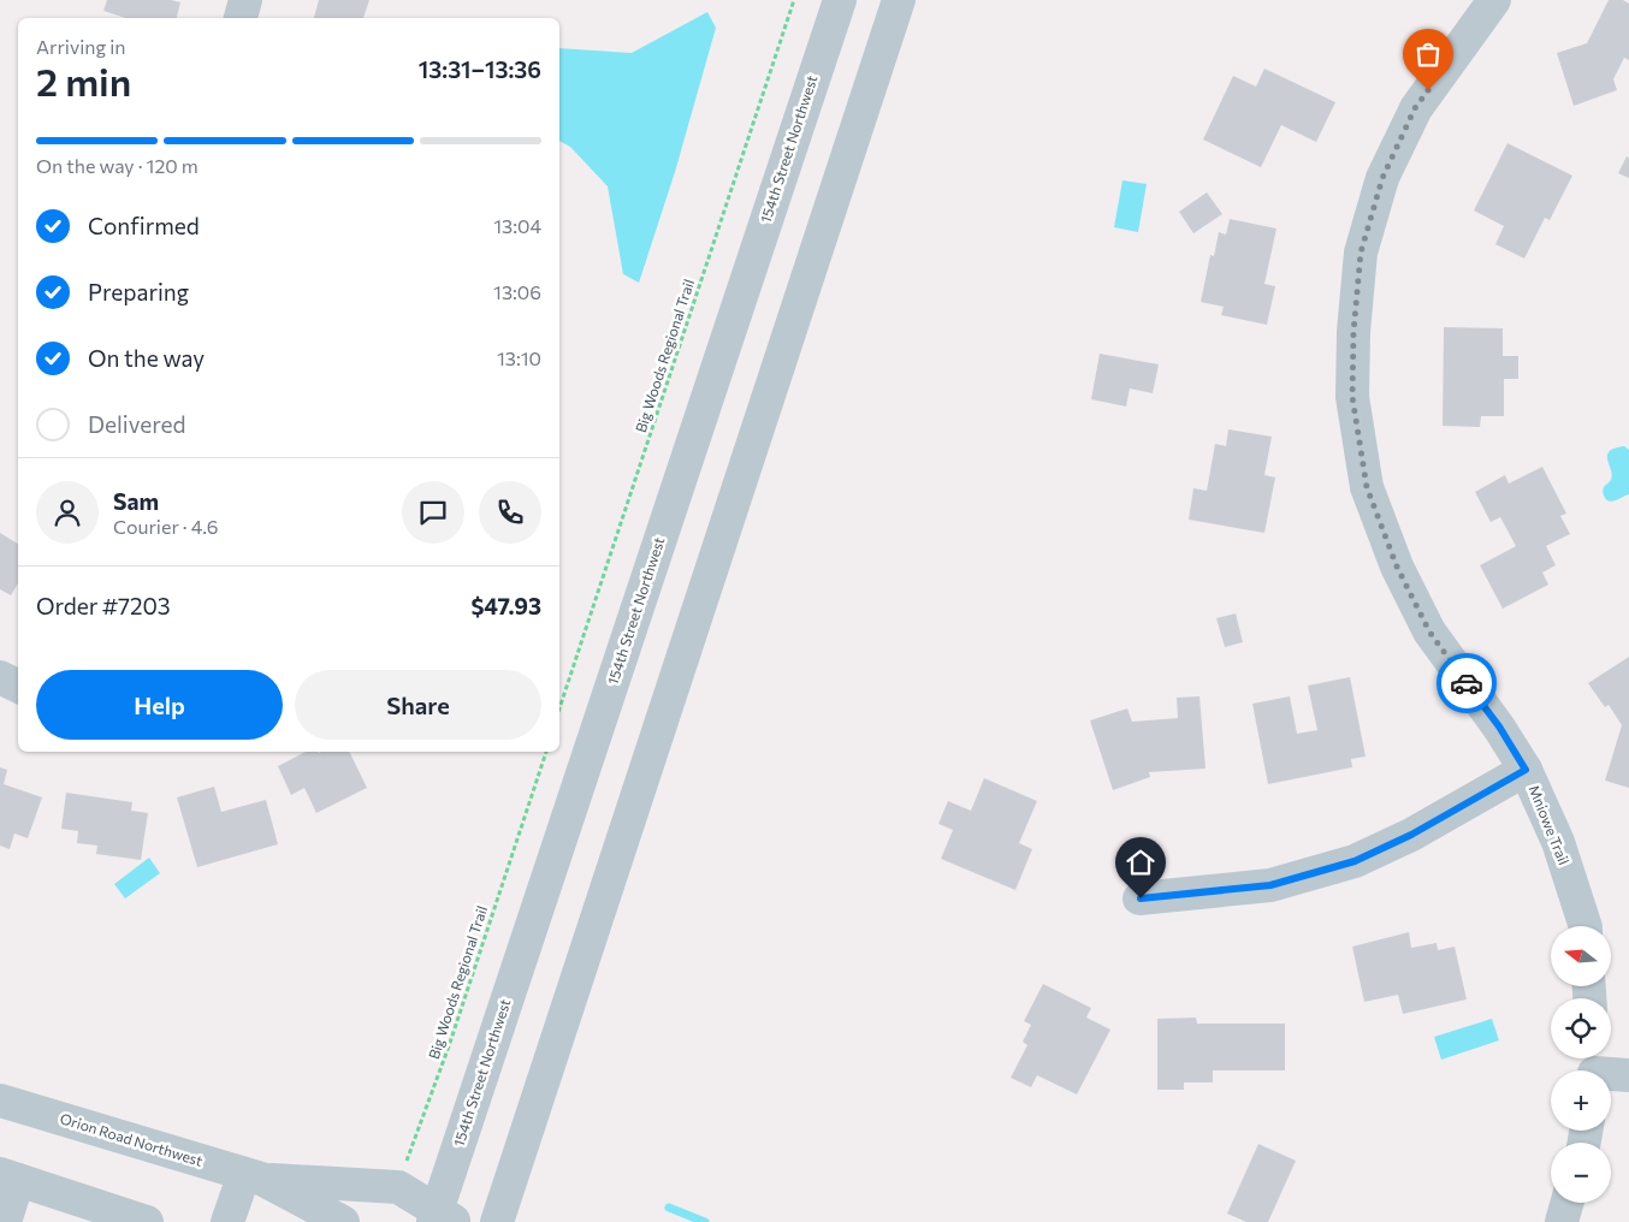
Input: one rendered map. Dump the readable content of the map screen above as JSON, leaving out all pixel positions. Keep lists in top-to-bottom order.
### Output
{
  "streets": {
    "street": ["154th Street Northwest", "Mniowe Trail", "Orion Road Northwest"],
    "path": ["Big Woods Regional Trail"]
  },
  "crossings": [
    ["154th Street Northwest", "Orion Road Northwest"],
    ["Big Woods Regional Trail", "Orion Road Northwest"]
  ],
  "north": "left",
  "page": {
    "heading": ["2 min", "Arriving in", "13:31–13:36"],
    "panel": [
      "Sam",
      "Courier · 4.6",
      "Order #7203",
      "$47.93"
    ],
    "bar": "On the way · 120 m",
    "list": [
      ["Confirmed", "13:04"],
      ["Preparing", "13:06"],
      ["On the way", "13:10"],
      "Delivered"
    ],
    "buttons": ["Help", "Share"],
    "map_buttons": ["+", "−"]
  }
}
